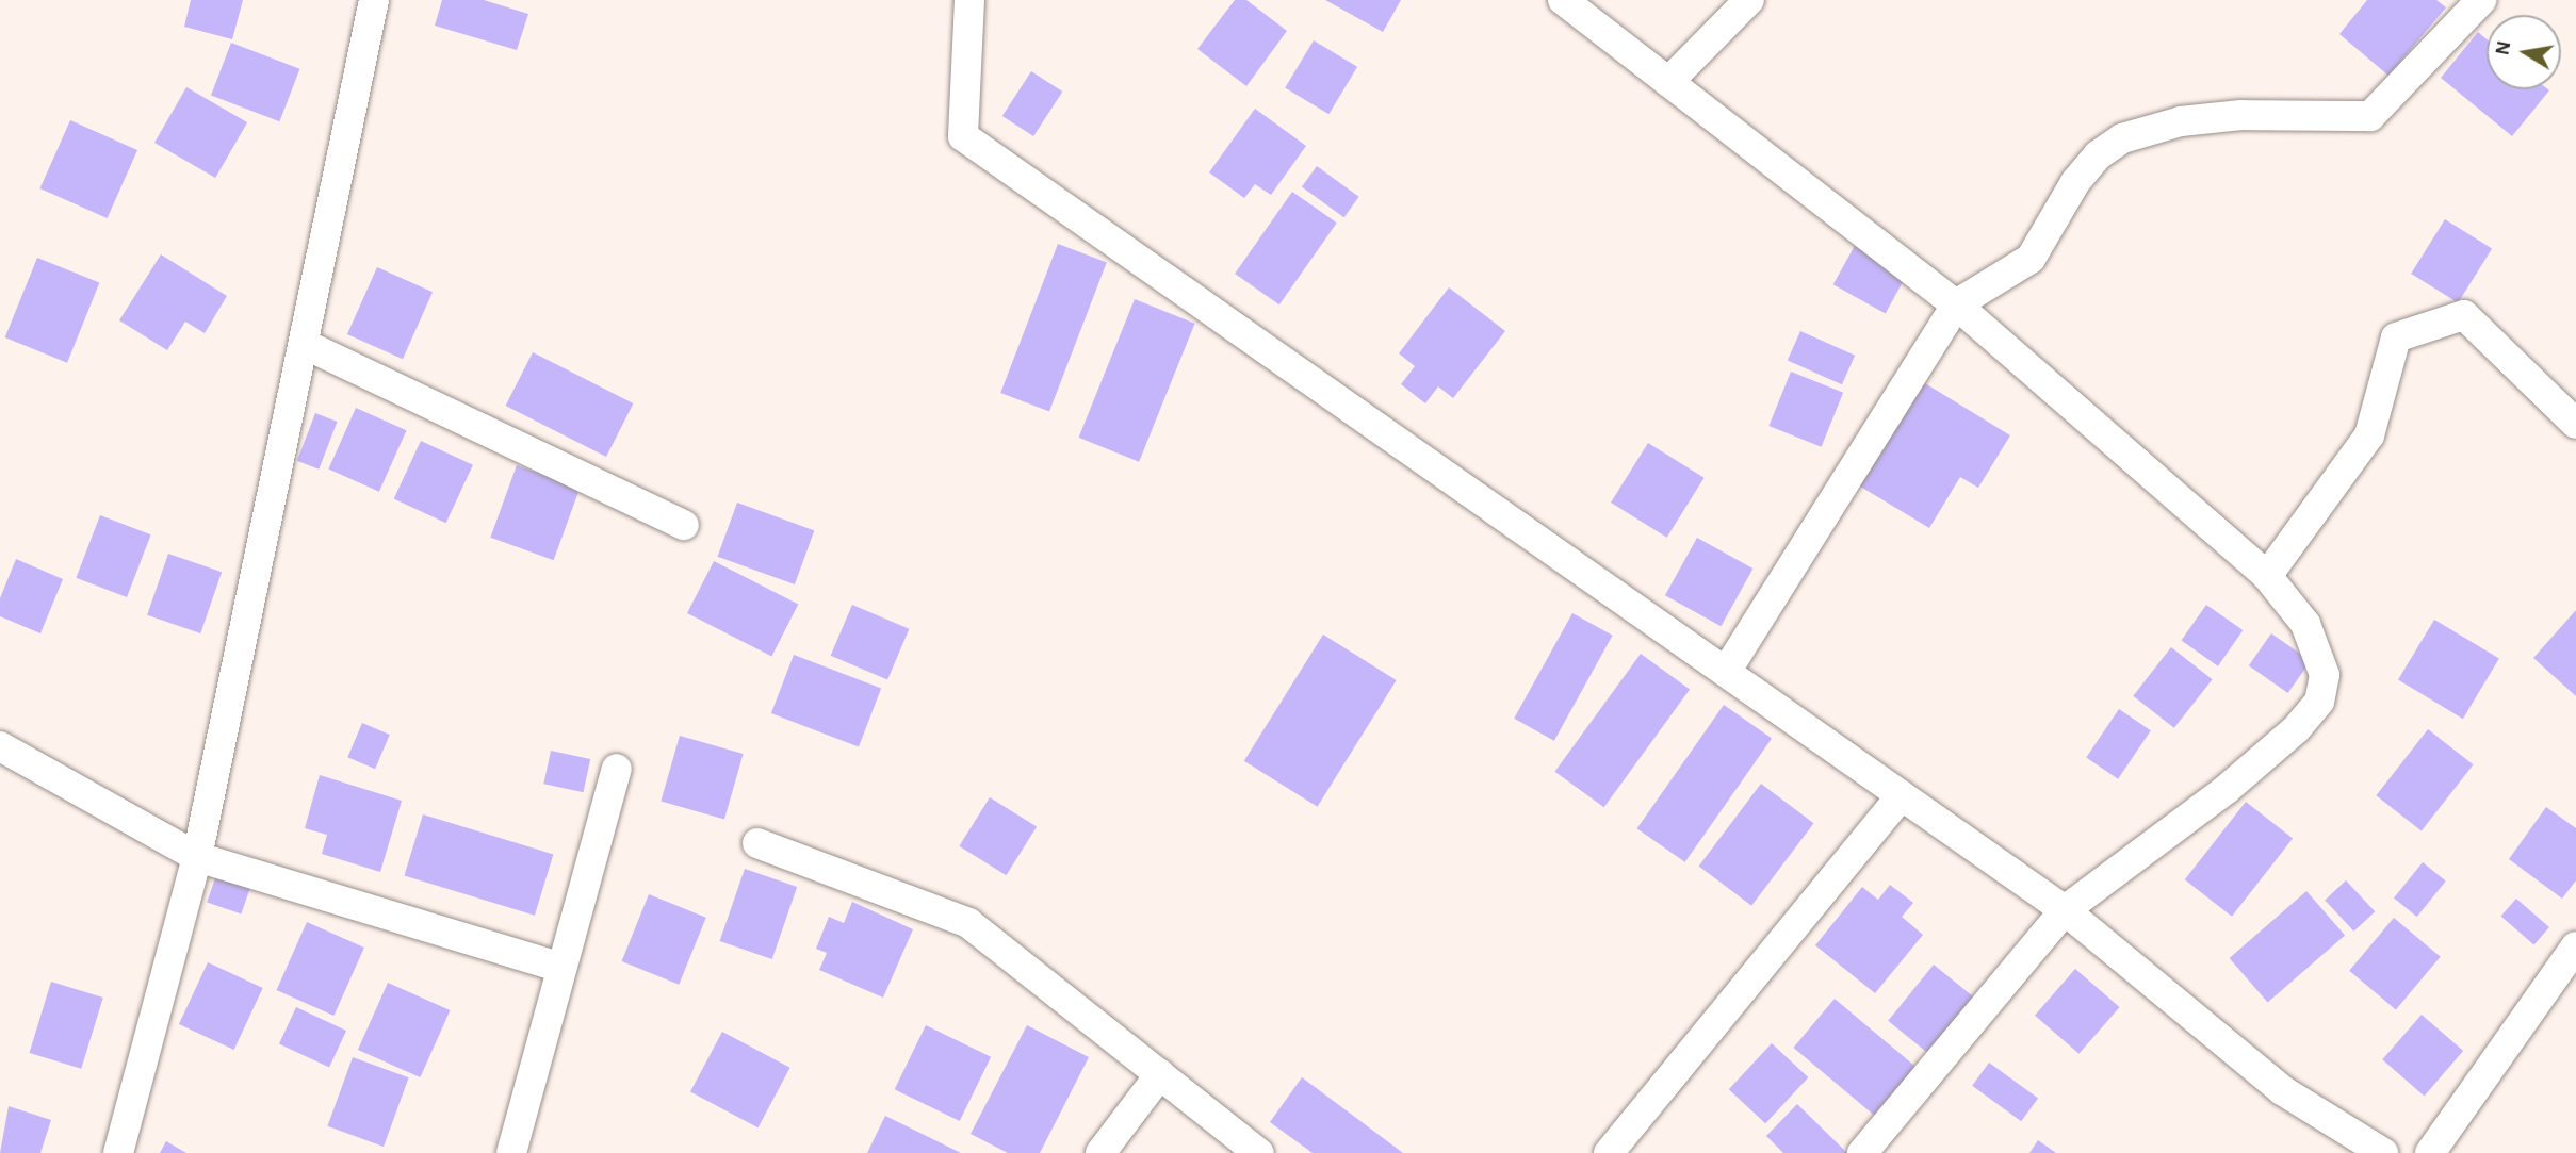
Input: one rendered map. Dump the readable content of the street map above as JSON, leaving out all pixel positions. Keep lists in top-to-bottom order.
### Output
{
  "north": "left"
}
